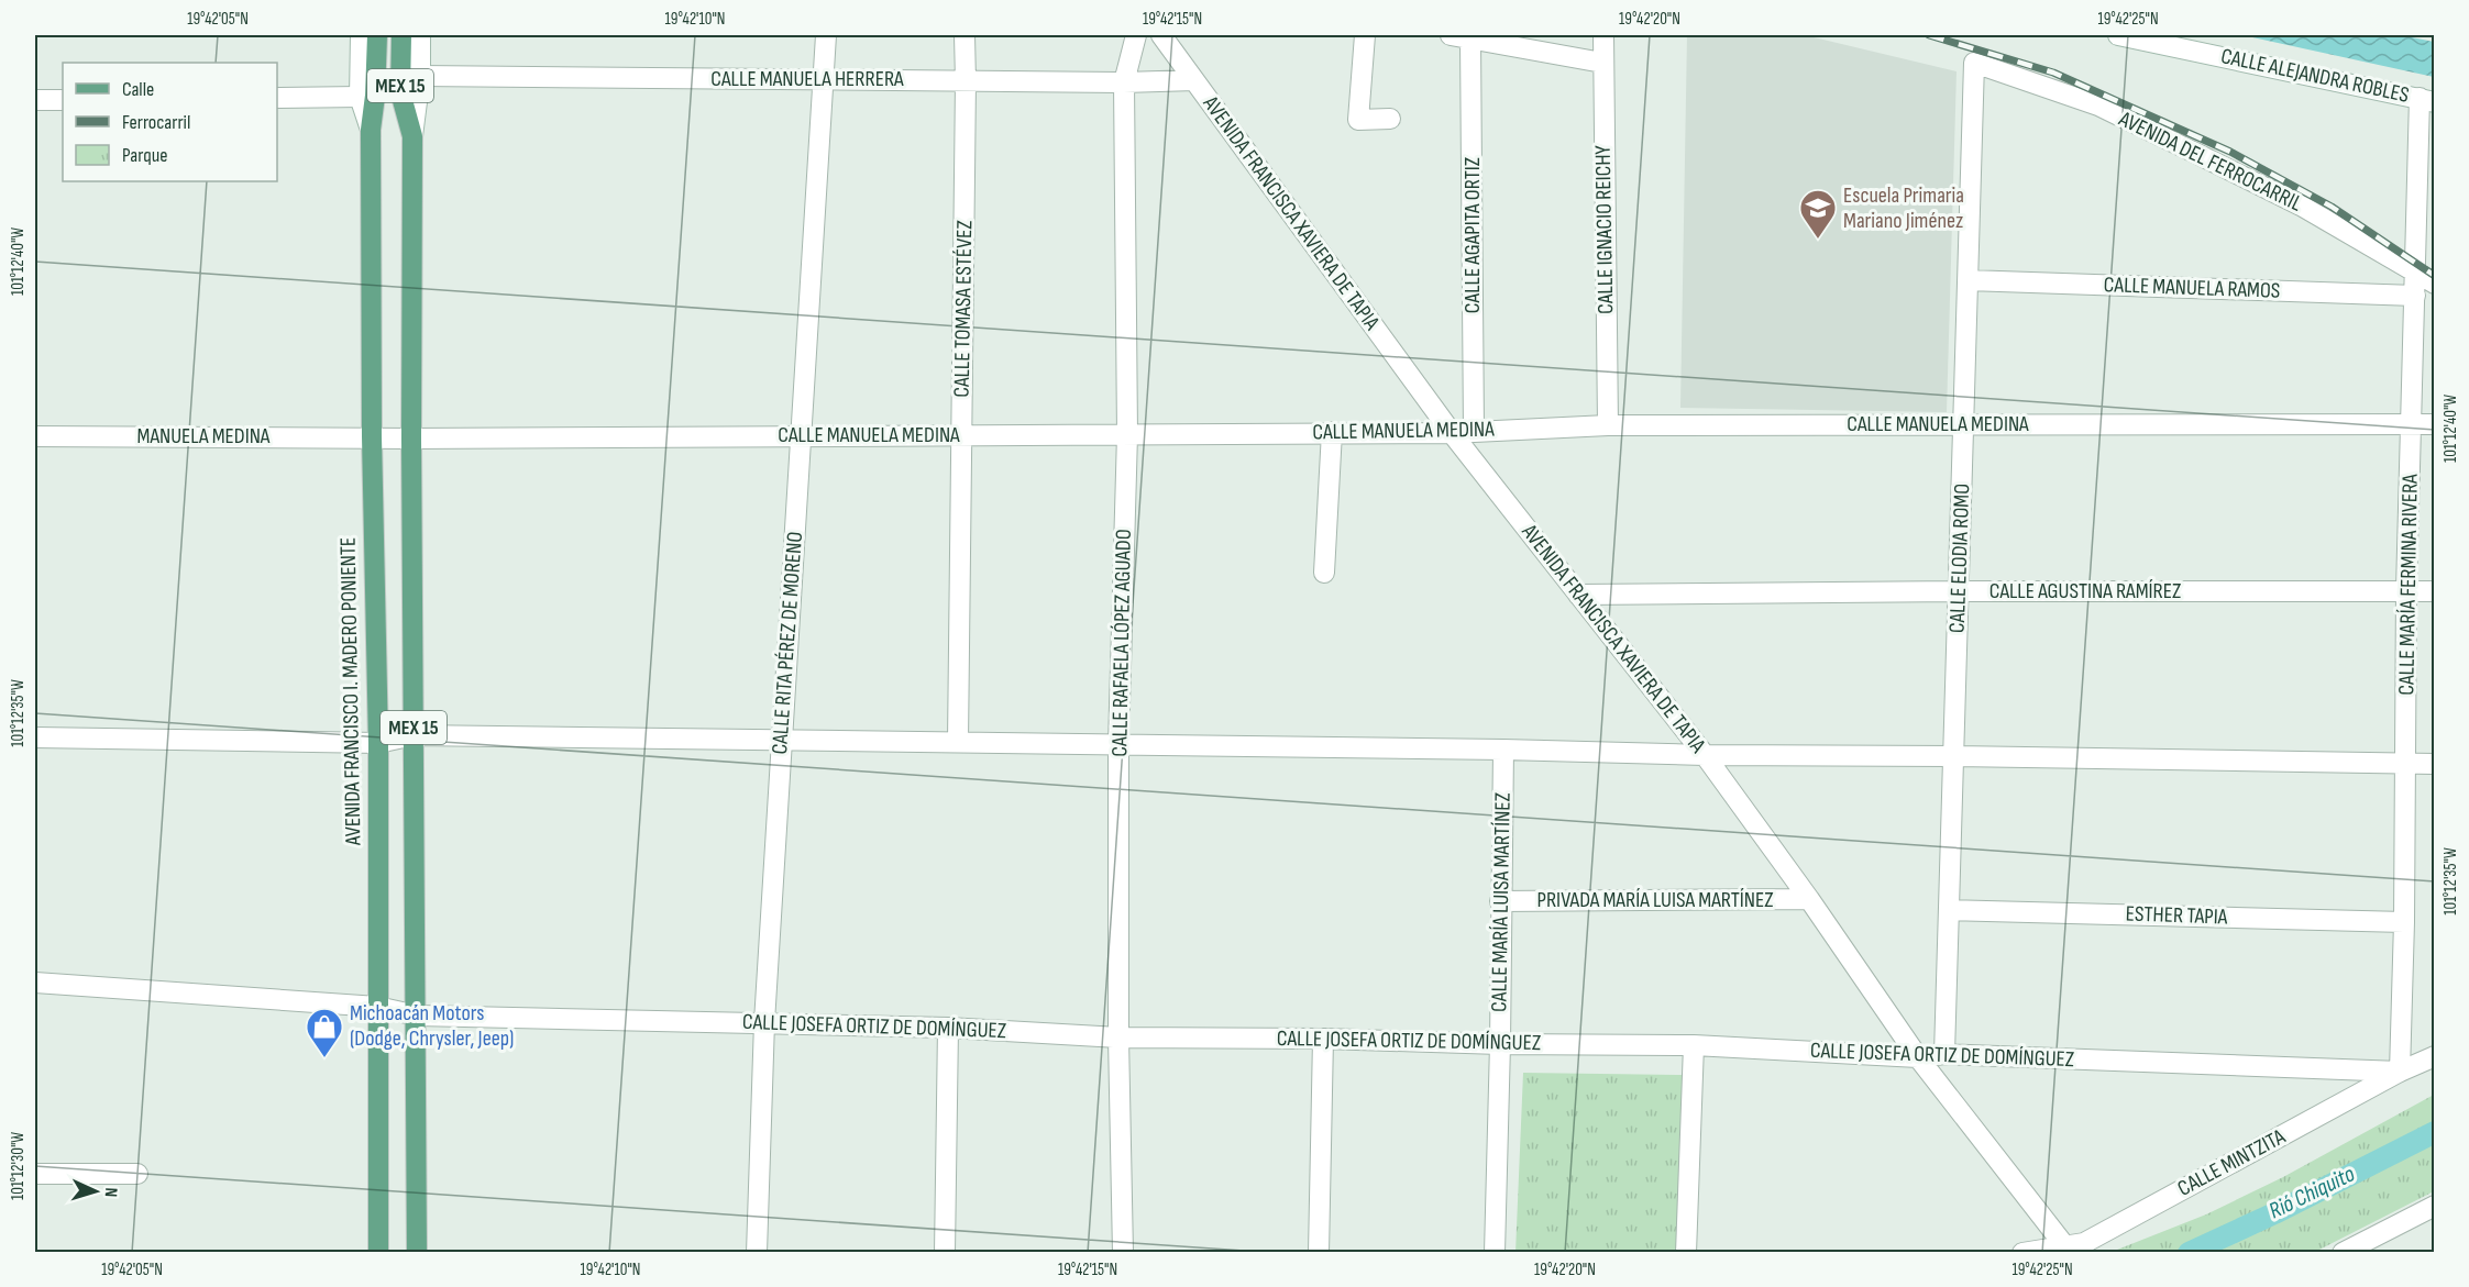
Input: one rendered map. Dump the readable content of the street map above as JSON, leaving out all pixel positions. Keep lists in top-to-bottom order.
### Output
{
  "streets": {
    "main road": ["MEX 15", "AVENIDA FRANCISCO I. MADERO PONIENTE"],
    "street": [
      "CALLE ALEJANDRA ROBLES",
      "CALLE MANUELA HERRERA",
      "AVENIDA DEL FERROCARRIL",
      "AVENIDA FRANCISCA XAVIERA DE TAPIA",
      "CALLE IGNACIO REICHY",
      "CALLE AGAPITA ORTIZ",
      "CALLE MANUELA RAMOS",
      "CALLE TOMASA ESTÉVEZ",
      "CALLE MANUELA MEDINA",
      "MANUELA MEDINA",
      "CALLE ELODIA ROMO",
      "CALLE MARÍA FERMINA RIVERA",
      "CALLE AGUSTINA RAMÍREZ",
      "CALLE RITA PÉREZ DE MORENO",
      "CALLE RAFAELA LÓPEZ AGUADO",
      "PRIVADA MARÍA LUISA MARTÍNEZ",
      "CALLE MARÍA LUISA MARTÍNEZ",
      "ESTHER TAPIA",
      "CALLE JOSEFA ORTIZ DE DOMÍNGUEZ",
      "CALLE MINTZITA"
    ]
  },
  "crossings": [
    ["CALLE ALEJANDRA ROBLES", "CALLE MARÍA FERMINA RIVERA"],
    ["CALLE MANUELA HERRERA", "AVENIDA FRANCISCA XAVIERA DE TAPIA"],
    ["CALLE MANUELA HERRERA", "CALLE TOMASA ESTÉVEZ"],
    ["CALLE MANUELA HERRERA", "CALLE RITA PÉREZ DE MORENO"],
    ["CALLE MANUELA HERRERA", "CALLE RAFAELA LÓPEZ AGUADO"],
    ["MEX 15", "CALLE MANUELA MEDINA"],
    ["MEX 15", "CALLE JOSEFA ORTIZ DE DOMÍNGUEZ"],
    ["AVENIDA DEL FERROCARRIL", "CALLE ELODIA ROMO"],
    ["AVENIDA DEL FERROCARRIL", "CALLE MARÍA FERMINA RIVERA"],
    ["AVENIDA FRANCISCA XAVIERA DE TAPIA", "CALLE MANUELA MEDINA"],
    ["AVENIDA FRANCISCA XAVIERA DE TAPIA", "CALLE AGUSTINA RAMÍREZ"],
    ["AVENIDA FRANCISCA XAVIERA DE TAPIA", "PRIVADA MARÍA LUISA MARTÍNEZ"],
    ["AVENIDA FRANCISCA XAVIERA DE TAPIA", "CALLE JOSEFA ORTIZ DE DOMÍNGUEZ"],
    ["AVENIDA FRANCISCA XAVIERA DE TAPIA", "CALLE MINTZITA"],
    ["CALLE IGNACIO REICHY", "CALLE MANUELA MEDINA"],
    ["CALLE AGAPITA ORTIZ", "CALLE MANUELA MEDINA"],
    ["CALLE MANUELA RAMOS", "CALLE ELODIA ROMO"],
    ["CALLE MANUELA RAMOS", "CALLE MARÍA FERMINA RIVERA"],
    ["CALLE TOMASA ESTÉVEZ", "CALLE MANUELA MEDINA"],
    ["CALLE MANUELA MEDINA", "MANUELA MEDINA"],
    ["CALLE MANUELA MEDINA", "CALLE ELODIA ROMO"],
    ["CALLE MANUELA MEDINA", "CALLE MARÍA FERMINA RIVERA"],
    ["CALLE MANUELA MEDINA", "CALLE RITA PÉREZ DE MORENO"],
    ["CALLE MANUELA MEDINA", "CALLE RAFAELA LÓPEZ AGUADO"],
    ["CALLE MANUELA MEDINA", "AVENIDA FRANCISCO I. MADERO PONIENTE"],
    ["MANUELA MEDINA", "AVENIDA FRANCISCO I. MADERO PONIENTE"],
    ["CALLE ELODIA ROMO", "CALLE AGUSTINA RAMÍREZ"],
    ["CALLE ELODIA ROMO", "ESTHER TAPIA"],
    ["CALLE ELODIA ROMO", "CALLE JOSEFA ORTIZ DE DOMÍNGUEZ"],
    ["CALLE MARÍA FERMINA RIVERA", "CALLE AGUSTINA RAMÍREZ"],
    ["CALLE MARÍA FERMINA RIVERA", "ESTHER TAPIA"],
    ["CALLE MARÍA FERMINA RIVERA", "CALLE JOSEFA ORTIZ DE DOMÍNGUEZ"],
    ["CALLE MARÍA FERMINA RIVERA", "CALLE MINTZITA"],
    ["CALLE RITA PÉREZ DE MORENO", "CALLE JOSEFA ORTIZ DE DOMÍNGUEZ"],
    ["CALLE RAFAELA LÓPEZ AGUADO", "CALLE JOSEFA ORTIZ DE DOMÍNGUEZ"],
    ["AVENIDA FRANCISCO I. MADERO PONIENTE", "CALLE JOSEFA ORTIZ DE DOMÍNGUEZ"],
    ["PRIVADA MARÍA LUISA MARTÍNEZ", "CALLE MARÍA LUISA MARTÍNEZ"],
    ["CALLE MARÍA LUISA MARTÍNEZ", "CALLE JOSEFA ORTIZ DE DOMÍNGUEZ"],
    ["CALLE JOSEFA ORTIZ DE DOMÍNGUEZ", "CALLE MINTZITA"]
  ],
  "water": ["Rió Chiquito"],
  "places": {
    "school or university": ["Escuela Primaria Mariano Jiménez"],
    "shop": ["Michoacán Motors (Dodge, Chrysler, Jeep)"]
  },
  "legend": ["Calle", "Ferrocarril", "Parque"],
  "north": "right",
  "coordinates": [
    "19°42'05\"N",
    "19°42'10\"N",
    "19°42'15\"N",
    "19°42'20\"N",
    "19°42'25\"N",
    "101°12'40\"W",
    "101°12'35\"W",
    "101°12'30\"W"
  ]
}
